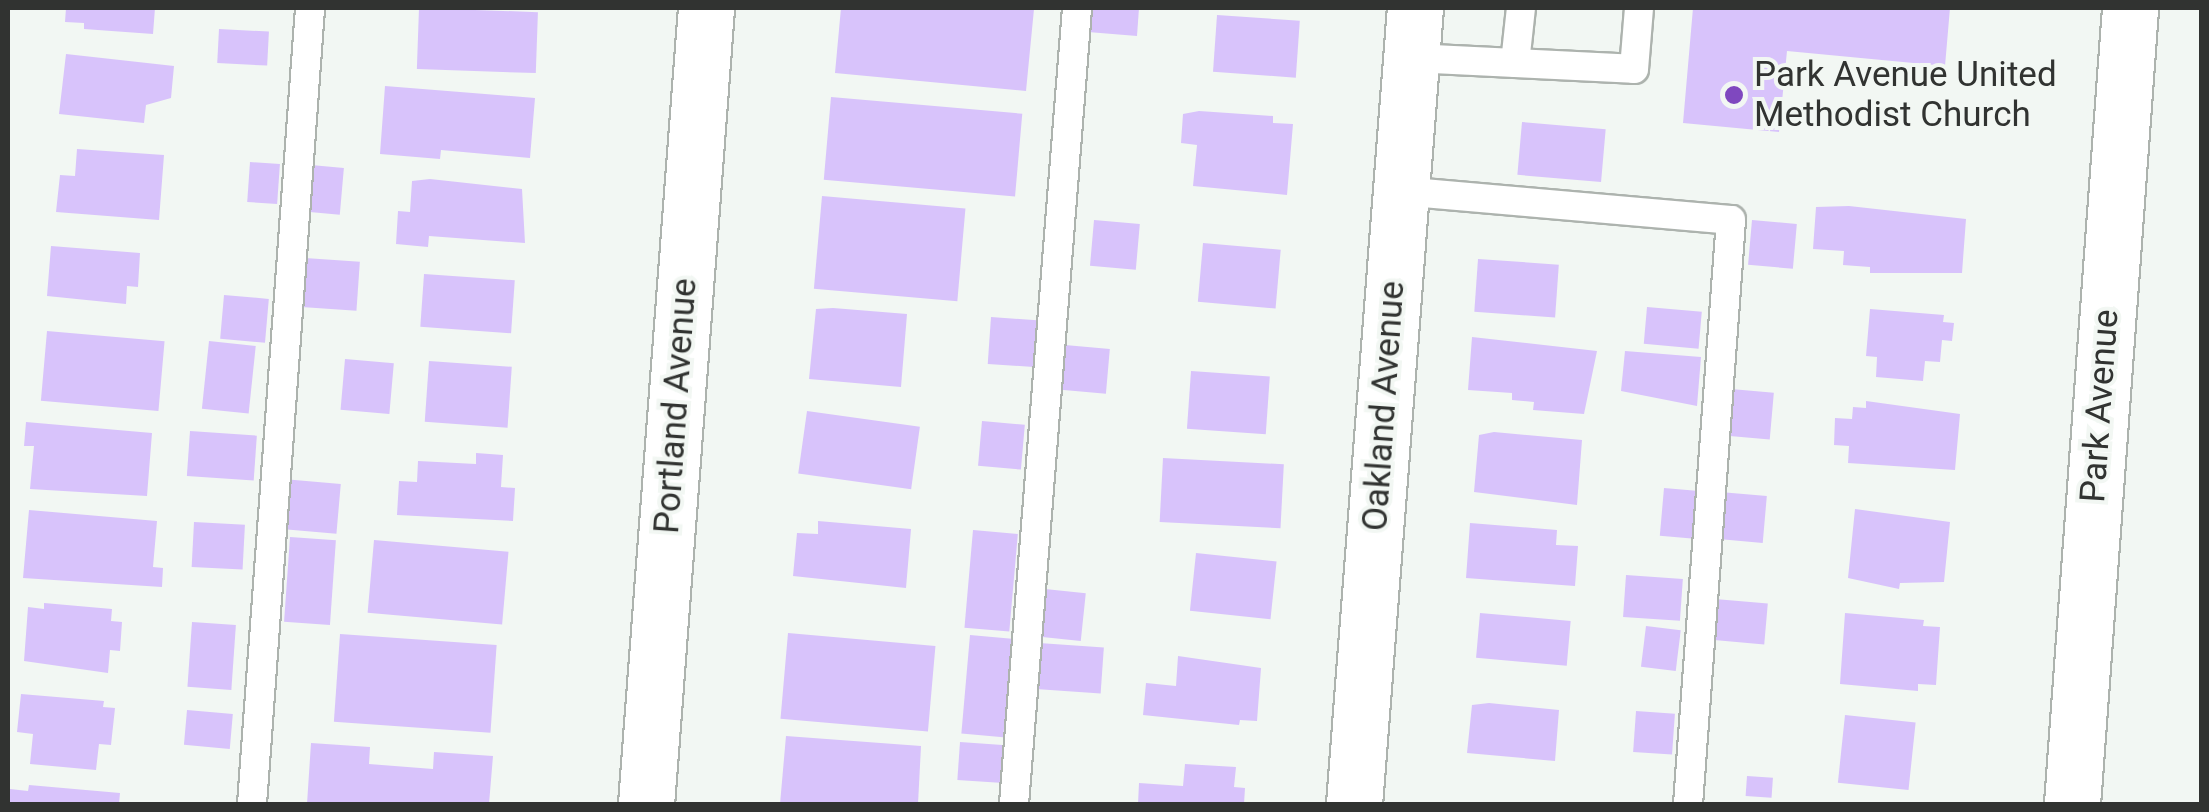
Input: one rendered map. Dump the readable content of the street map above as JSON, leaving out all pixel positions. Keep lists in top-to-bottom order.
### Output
{
  "streets": {
    "street": ["Portland Avenue", "Oakland Avenue", "Park Avenue"]
  },
  "places": ["Park Avenue United Methodist Church"]
}
